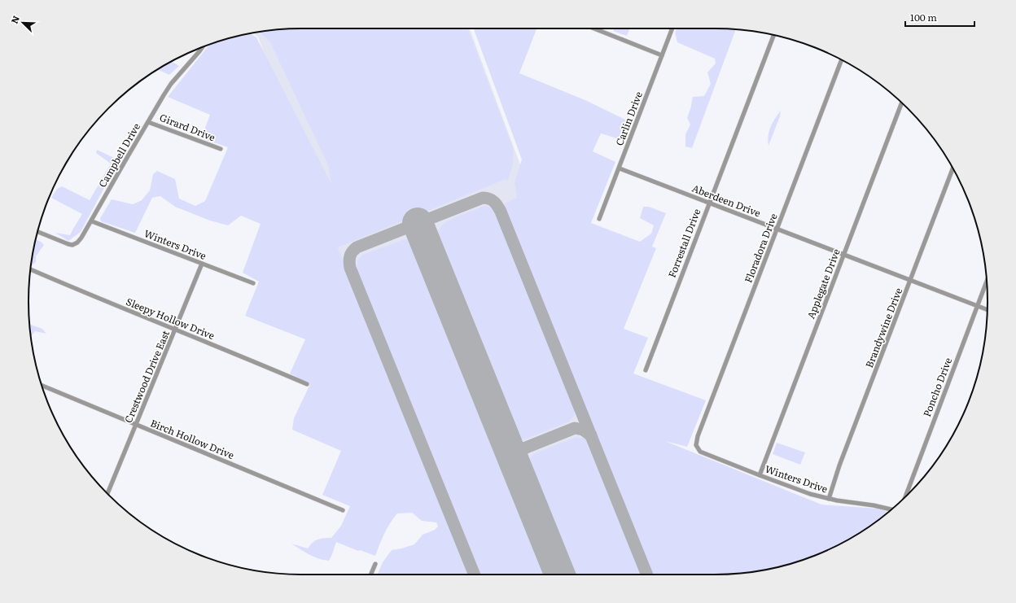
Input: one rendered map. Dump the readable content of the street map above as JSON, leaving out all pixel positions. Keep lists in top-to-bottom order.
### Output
{
  "streets": {
    "street": [
      "Carlin Drive",
      "Girard Drive",
      "Campbell Drive",
      "Aberdeen Drive",
      "Forrestall Drive",
      "Winters Drive",
      "Floradora Drive",
      "Applegate Drive",
      "Sleepy Hollow Drive",
      "Brandywine Drive",
      "Crestwood Drive East",
      "Poncho Drive",
      "Birch Hollow Drive"
    ]
  },
  "crossings": [
    ["Carlin Drive", "Aberdeen Drive"],
    ["Girard Drive", "Campbell Drive"],
    ["Campbell Drive", "Winters Drive"],
    ["Aberdeen Drive", "Forrestall Drive"],
    ["Aberdeen Drive", "Floradora Drive"],
    ["Aberdeen Drive", "Applegate Drive"],
    ["Aberdeen Drive", "Brandywine Drive"],
    ["Aberdeen Drive", "Poncho Drive"],
    ["Winters Drive", "Floradora Drive"],
    ["Winters Drive", "Applegate Drive"],
    ["Winters Drive", "Brandywine Drive"],
    ["Winters Drive", "Crestwood Drive East"],
    ["Sleepy Hollow Drive", "Crestwood Drive East"],
    ["Crestwood Drive East", "Birch Hollow Drive"]
  ],
  "scale_bar": "100 m",
  "north": "top left"
}
